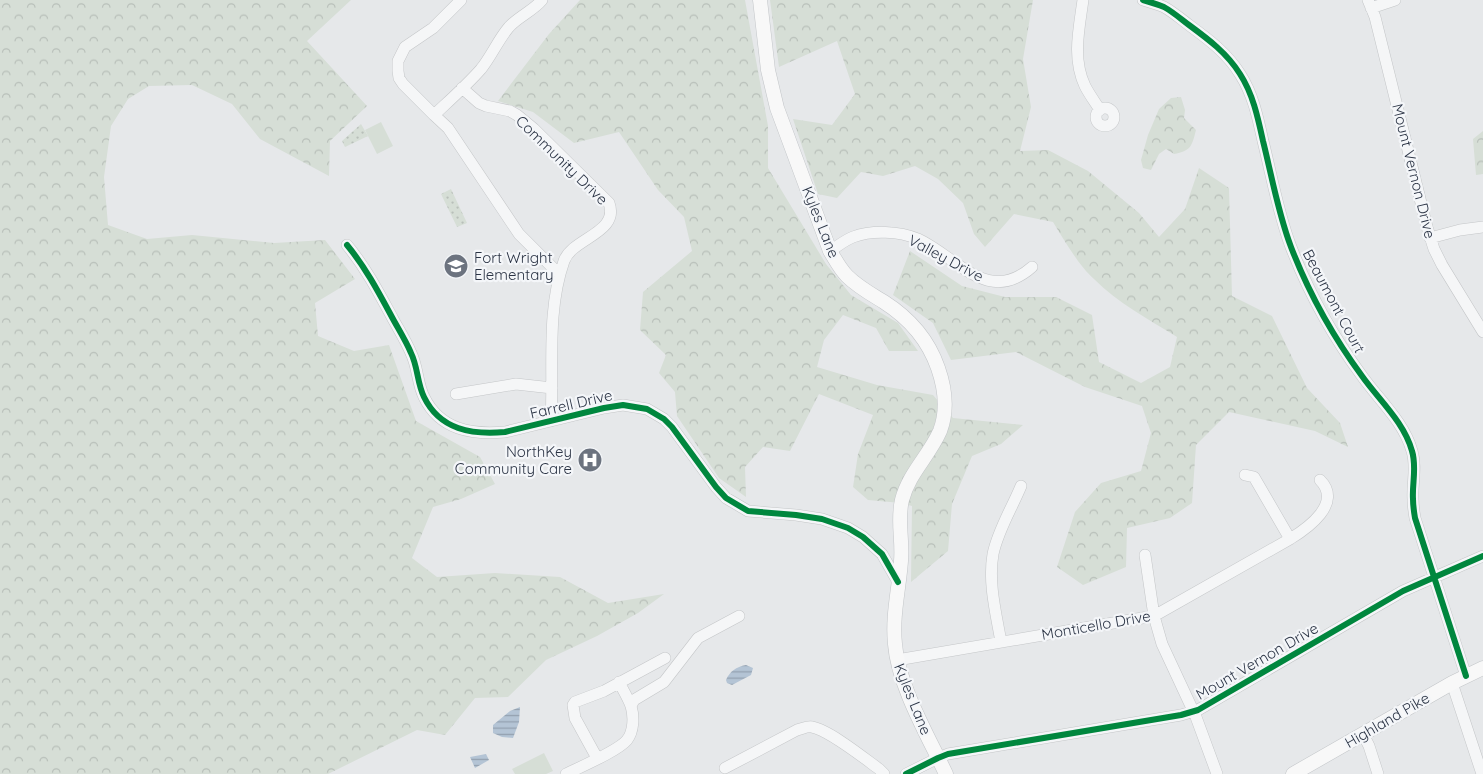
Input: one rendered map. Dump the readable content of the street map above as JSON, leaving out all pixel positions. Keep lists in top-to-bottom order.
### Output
{
  "streets": {
    "main road": ["Kyles Lane", "Highland Pike"],
    "street": [
      "Community Drive",
      "Mount Vernon Drive",
      "Valley Drive",
      "Beaumont Court",
      "Farrell Drive",
      "Monticello Drive"
    ]
  },
  "crossings": [
    ["Community Drive", "Farrell Drive"],
    ["Mount Vernon Drive", "Kyles Lane"],
    ["Mount Vernon Drive", "Beaumont Court"],
    ["Kyles Lane", "Valley Drive"],
    ["Kyles Lane", "Farrell Drive"],
    ["Kyles Lane", "Monticello Drive"],
    ["Beaumont Court", "Highland Pike"]
  ],
  "places": {
    "school or university": ["Fort Wright Elementary"],
    "hospital": ["NorthKey Community Care"]
  }
}
